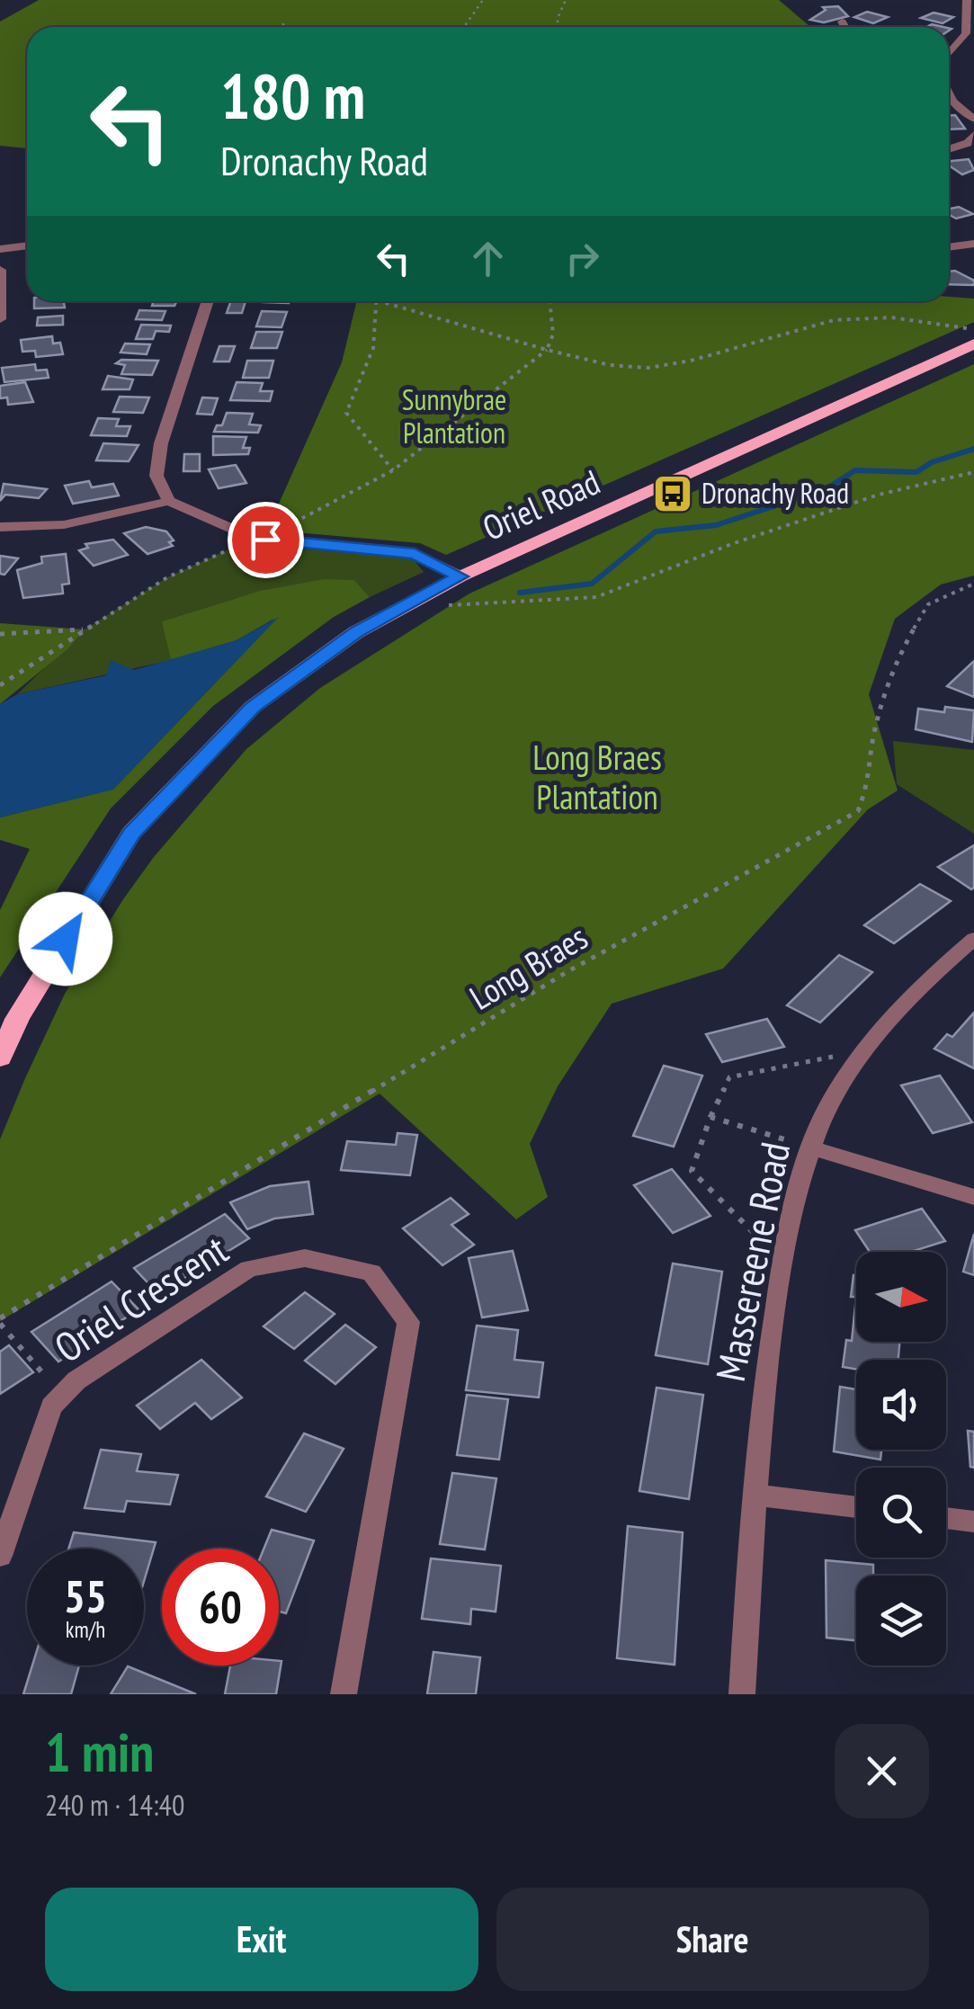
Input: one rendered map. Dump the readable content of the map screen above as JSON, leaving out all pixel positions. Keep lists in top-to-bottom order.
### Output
{
  "streets": {
    "main road": ["Oriel Road"],
    "street": ["Massereene Road", "Oriel Crescent"],
    "path": ["Long Braes"]
  },
  "parks": ["Sunnybrae Plantation", "Long Braes Plantation"],
  "places": {
    "bus stop": ["Dronachy Road"]
  },
  "north": "right",
  "page": {
    "turn": ["180 m", "Dronachy Road"],
    "speed": "55 km/h",
    "limit": "60",
    "heading": ["1 min", "240 m · 14:40"],
    "buttons": ["Exit", "Share"]
  }
}
